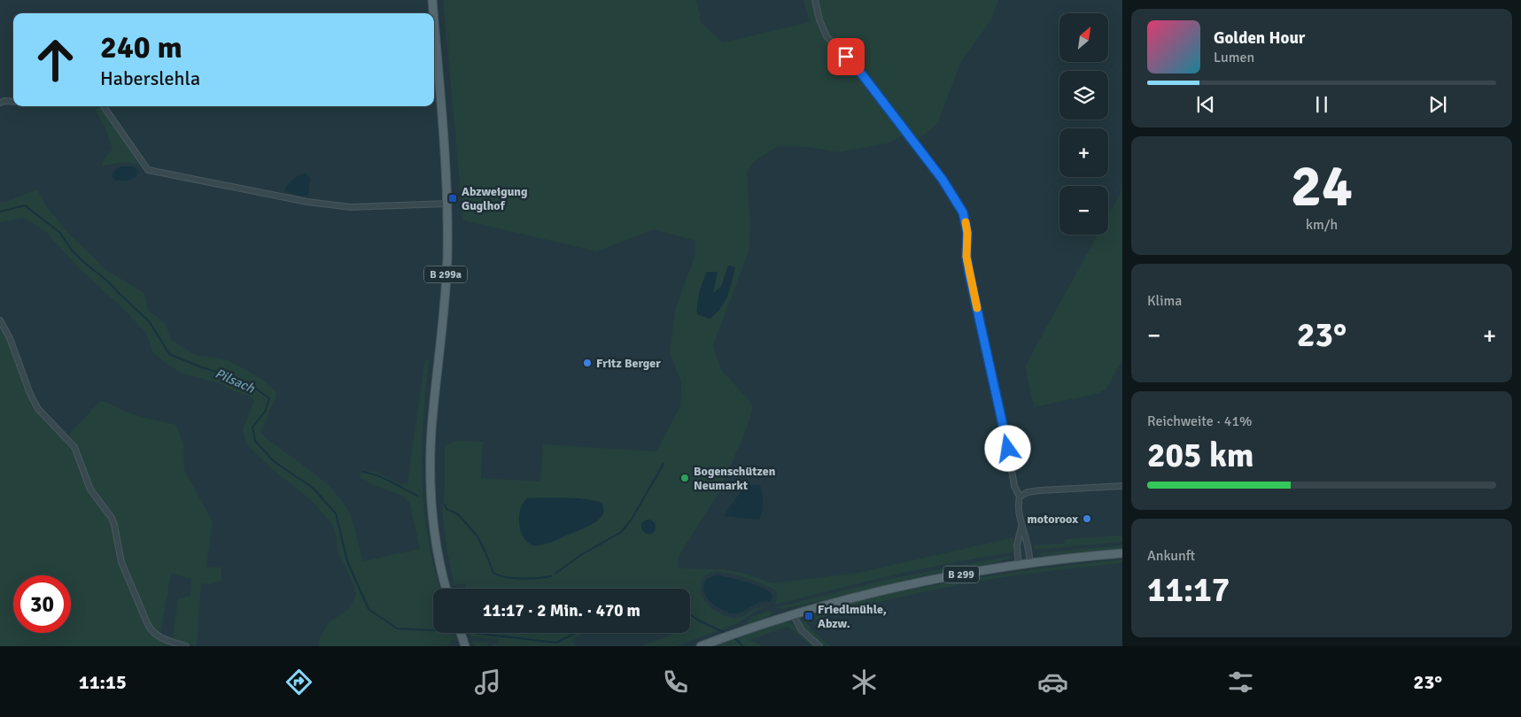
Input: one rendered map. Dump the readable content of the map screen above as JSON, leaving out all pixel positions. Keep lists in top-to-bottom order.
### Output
{
  "streets": {
    "main road": ["B 299a", "B 299"]
  },
  "water": ["Pilsach"],
  "places": {
    "transit": ["Abzweigung Guglhof", "Friedlmühle, Abzw."],
    "other": ["Fritz Berger", "Bogenschützen Neumarkt", "motoroox"]
  },
  "north": "top right",
  "page": {
    "map_buttons": ["+", "−"],
    "turn": ["240 m", "Haberslehla"],
    "song": ["Golden Hour", "Lumen"],
    "tile": [
      ["24", "km/h"],
      "Klima",
      ["Reichweite · 41%", "205 km"],
      ["Ankunft", "11:17"]
    ],
    "heat": ["−", "23°", "+"],
    "limit": "30",
    "trip": "11:17 · 2 Min. · 470 m",
    "tabs": ["11:15", "23°"]
  }
}
